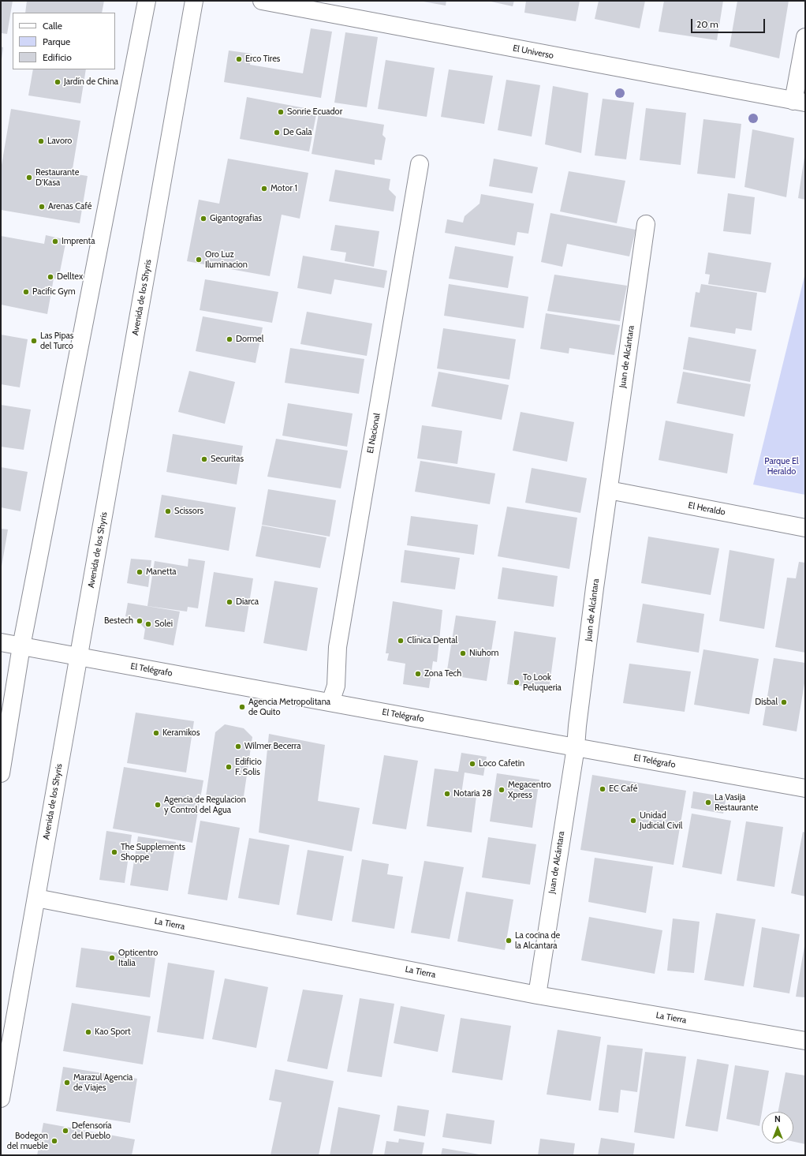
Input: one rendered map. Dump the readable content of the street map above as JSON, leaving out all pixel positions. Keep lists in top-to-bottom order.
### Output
{
  "streets": {
    "street": [
      "El Universo",
      "Avenida de los Shyris",
      "Juan de Alcántara",
      "El Nacional",
      "El Heraldo",
      "El Telégrafo",
      "La Tierra"
    ]
  },
  "crossings": [
    ["Avenida de los Shyris", "El Telégrafo"],
    ["Avenida de los Shyris", "La Tierra"],
    ["Juan de Alcántara", "El Heraldo"],
    ["Juan de Alcántara", "El Telégrafo"],
    ["Juan de Alcántara", "La Tierra"],
    ["El Nacional", "El Telégrafo"]
  ],
  "parks": ["Parque El Heraldo"],
  "places": [
    "Erco Tires",
    "Jardín de China",
    "Sonrie Ecuador",
    "De Gala",
    "Lavoro",
    "Restaurante D'Kasa",
    "Motor 1",
    "Arenas Café",
    "Gigantografias",
    "Imprenta",
    "Oro Luz Iluminacion",
    "Delltex",
    "Pacific Gym",
    "Dormel",
    "Las Pipas del Turco",
    "Securitas",
    "Scissors",
    "Manetta",
    "Diarca",
    "Bestech",
    "Solei",
    "Clínica Dental",
    "Niuhom",
    "Zona Tech",
    "To Look Peluqueria",
    "Disbal",
    "Agencia Metropolitana de Quito",
    "Keramikos",
    "Wilmer Becerra",
    "Loco Cafetin",
    "Edificio F. Solis",
    "EC Café",
    "Megacentro Xpress",
    "Notaria 28",
    "La Vasija Restaurante",
    "Agencia de Regulacion y Control del Agua",
    "Unidad Judicial Civil",
    "The Supplements Shoppe",
    "La cocina de la Alcantara",
    "Opticentro Italia",
    "Kao Sport",
    "Marazul Agencia de Viajes",
    "Defensoría del Pueblo",
    "Bodegon del mueble"
  ],
  "legend": ["Calle", "Parque", "Edificio"],
  "scale_bar": "20 m",
  "north": "top"
}
